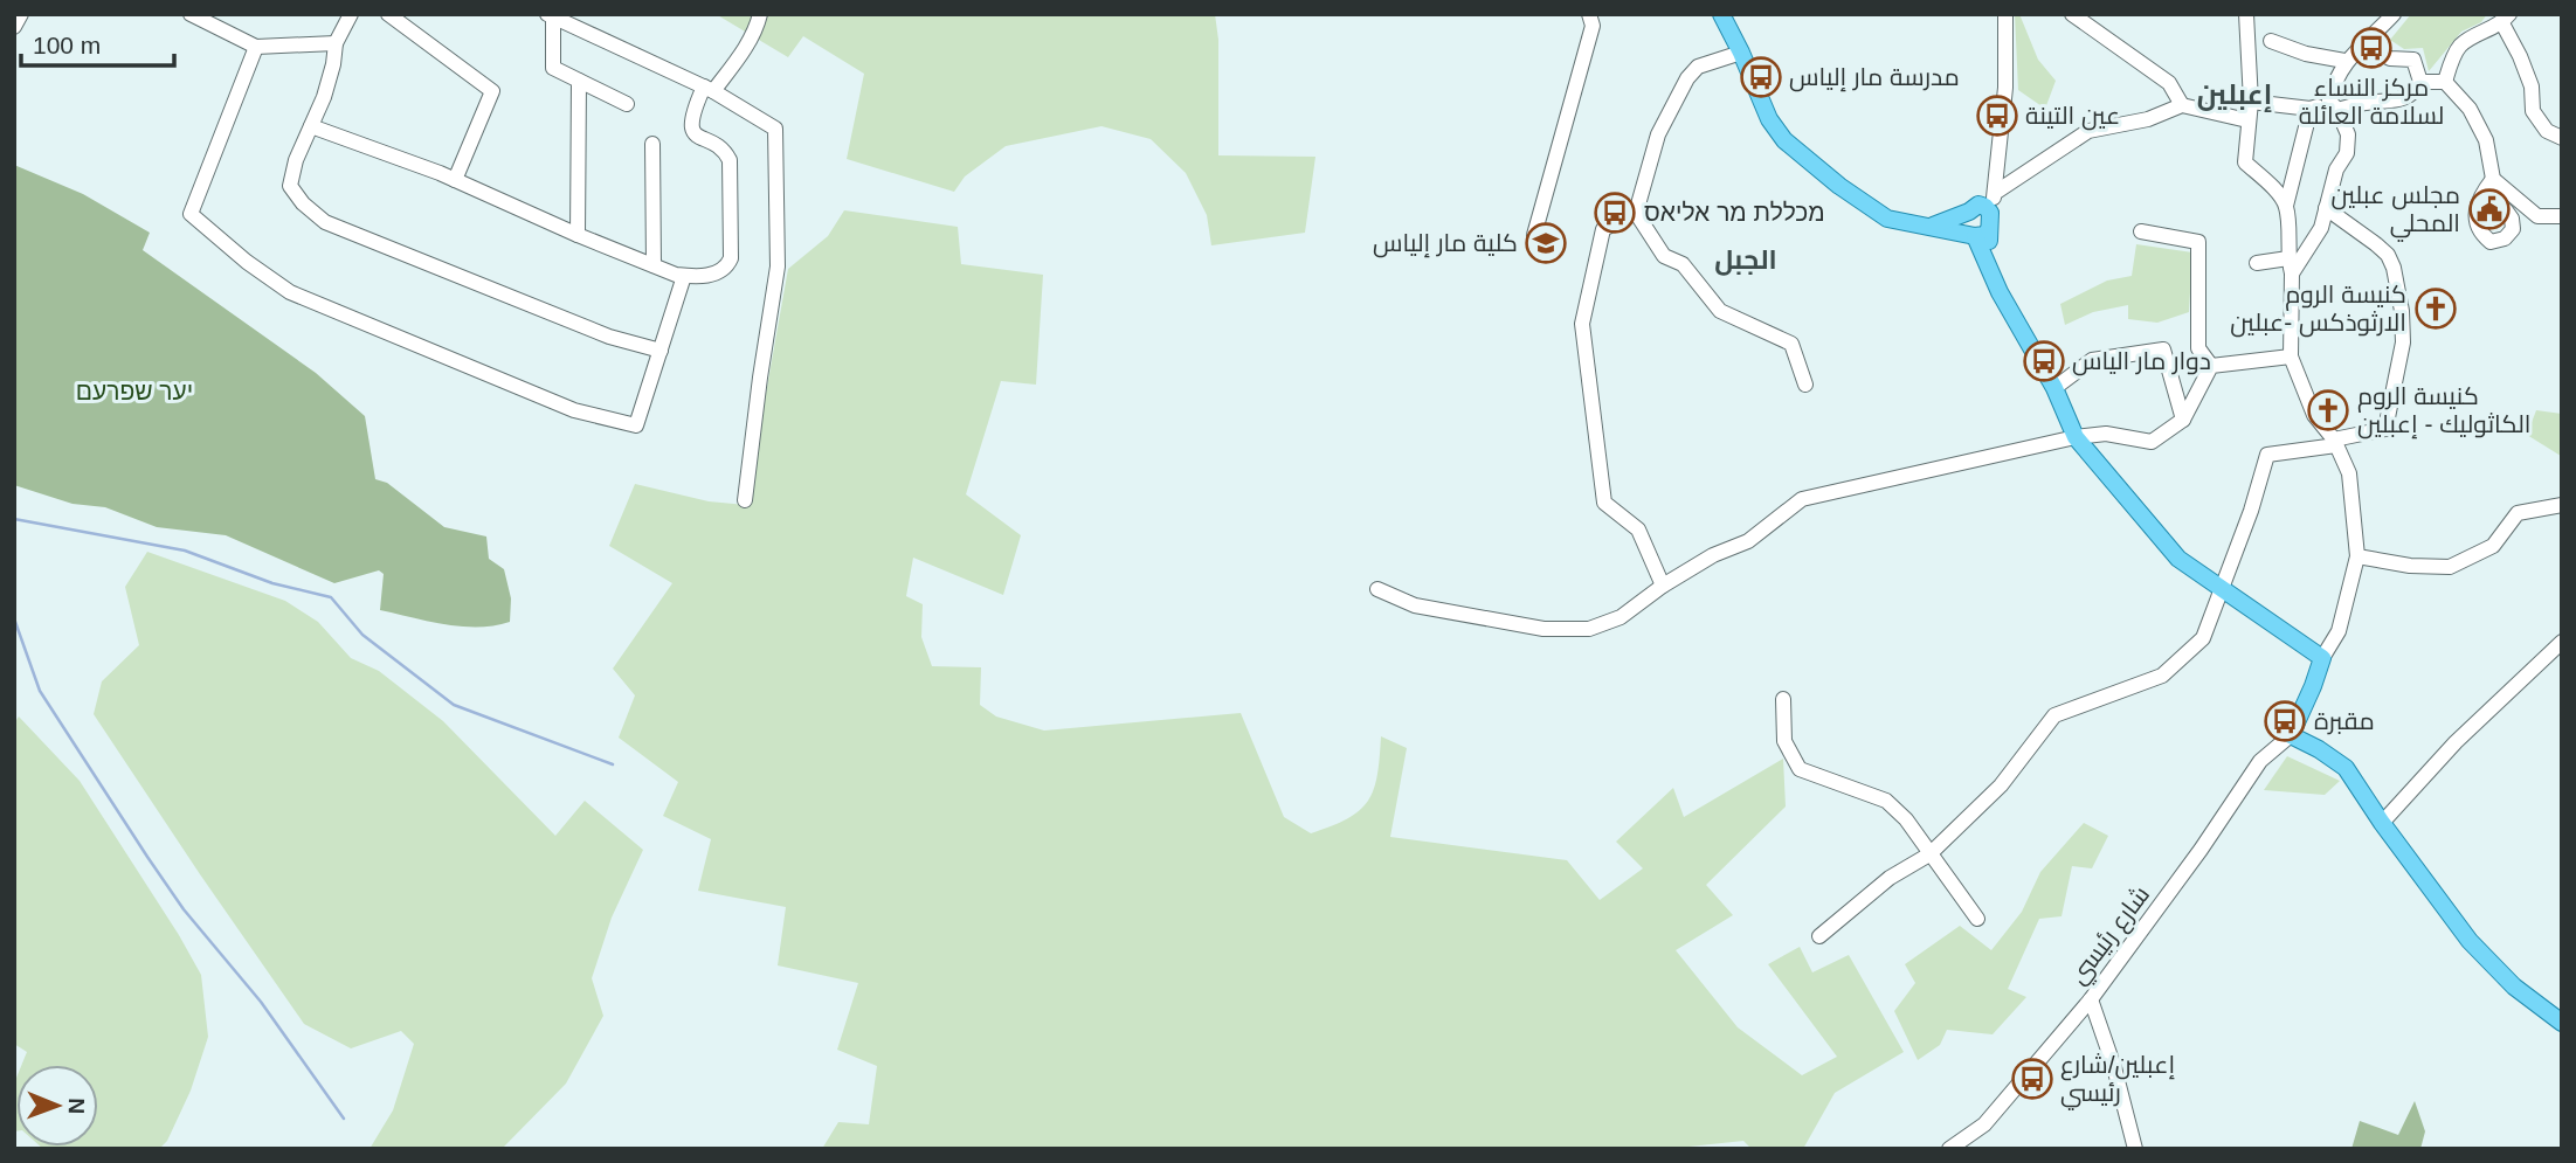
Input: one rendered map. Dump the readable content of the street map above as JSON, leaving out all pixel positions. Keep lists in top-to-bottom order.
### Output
{
  "streets": {
    "street": ["شارع رئيسي"]
  },
  "districts": ["إعبلين", "الجبل"],
  "parks": ["יער שפרעם"],
  "places": {
    "bus stop": [
      "مركز النساء لسلامة العائلة",
      "مدرسة مار إلياس",
      "عين التينة",
      "מכללת מר אליאס",
      "دوار مار الياس",
      "مقبرة",
      "إعبلين/شارع رئيسي"
    ],
    "public building": ["مجلس عبلين المحلي"],
    "school or university": ["كلية مار إلياس"],
    "church": ["كنيسة الروم الارثوذكس -عبلين", "كنيسة الروم الكاثوليك - إعبلين"]
  },
  "scale_bar": "100 m",
  "north": "right"
}
